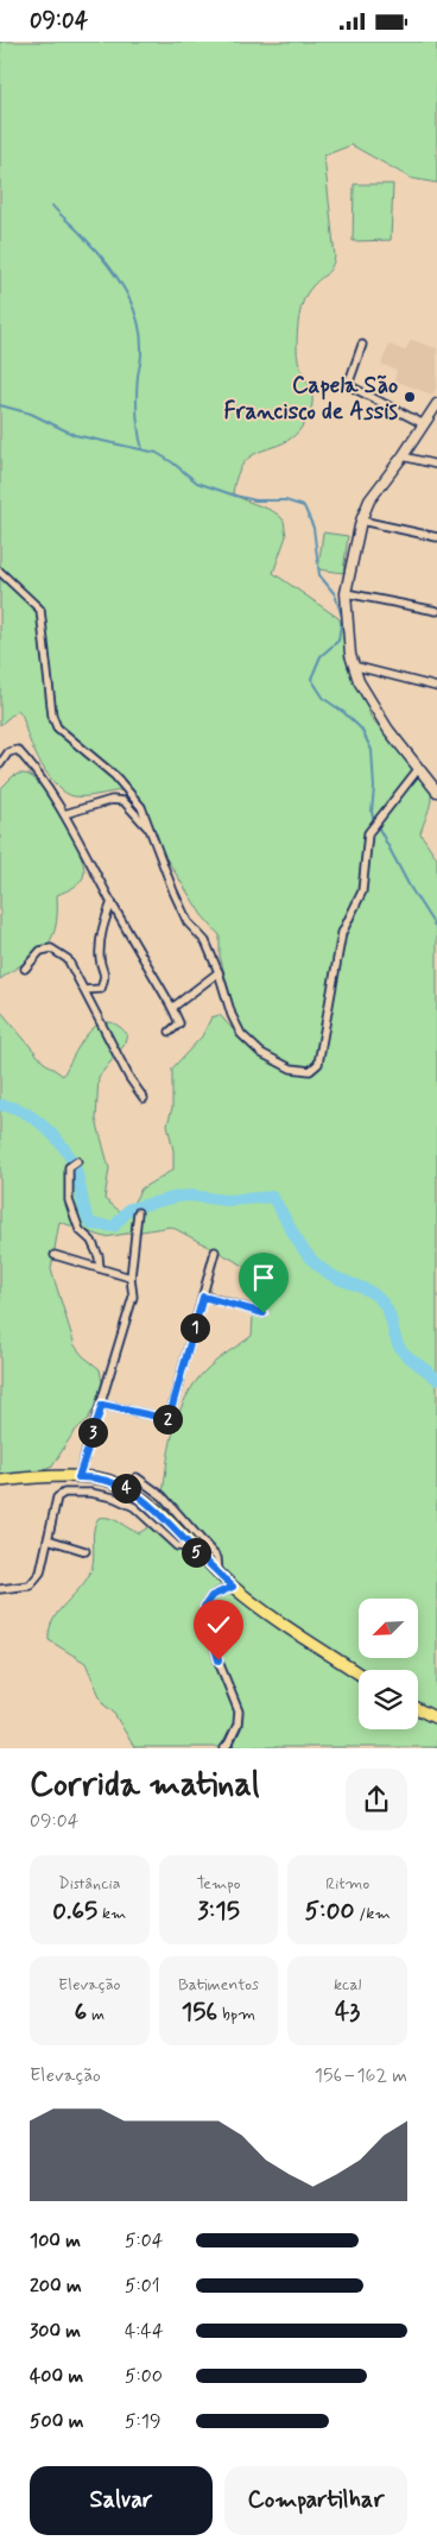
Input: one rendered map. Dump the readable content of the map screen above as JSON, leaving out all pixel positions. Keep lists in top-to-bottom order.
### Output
{
  "places": ["Capela São Francisco de Assis"],
  "north": "bottom left",
  "page": {
    "status": "09:04",
    "pins": [
      "1",
      "2",
      "3",
      "4",
      "5"
    ],
    "heading": ["Corrida matinal", "09:04"],
    "stats": [
      ["Distância", "0.65 km"],
      ["Tempo", "3:15"],
      ["Ritmo", "5:00 /km"],
      ["Elevação", "6 m"],
      ["Batimentos", "156 bpm"],
      ["kcal", "43"]
    ],
    "chart": ["Elevação", "156–162 m"],
    "list": [
      {
        "name": "100 m",
        "note": "5:04"
      },
      {
        "name": "200 m",
        "note": "5:01"
      },
      {
        "name": "300 m",
        "note": "4:44"
      },
      {
        "name": "400 m",
        "note": "5:00"
      },
      {
        "name": "500 m",
        "note": "5:19"
      }
    ],
    "buttons": ["Salvar", "Compartilhar"]
  }
}
